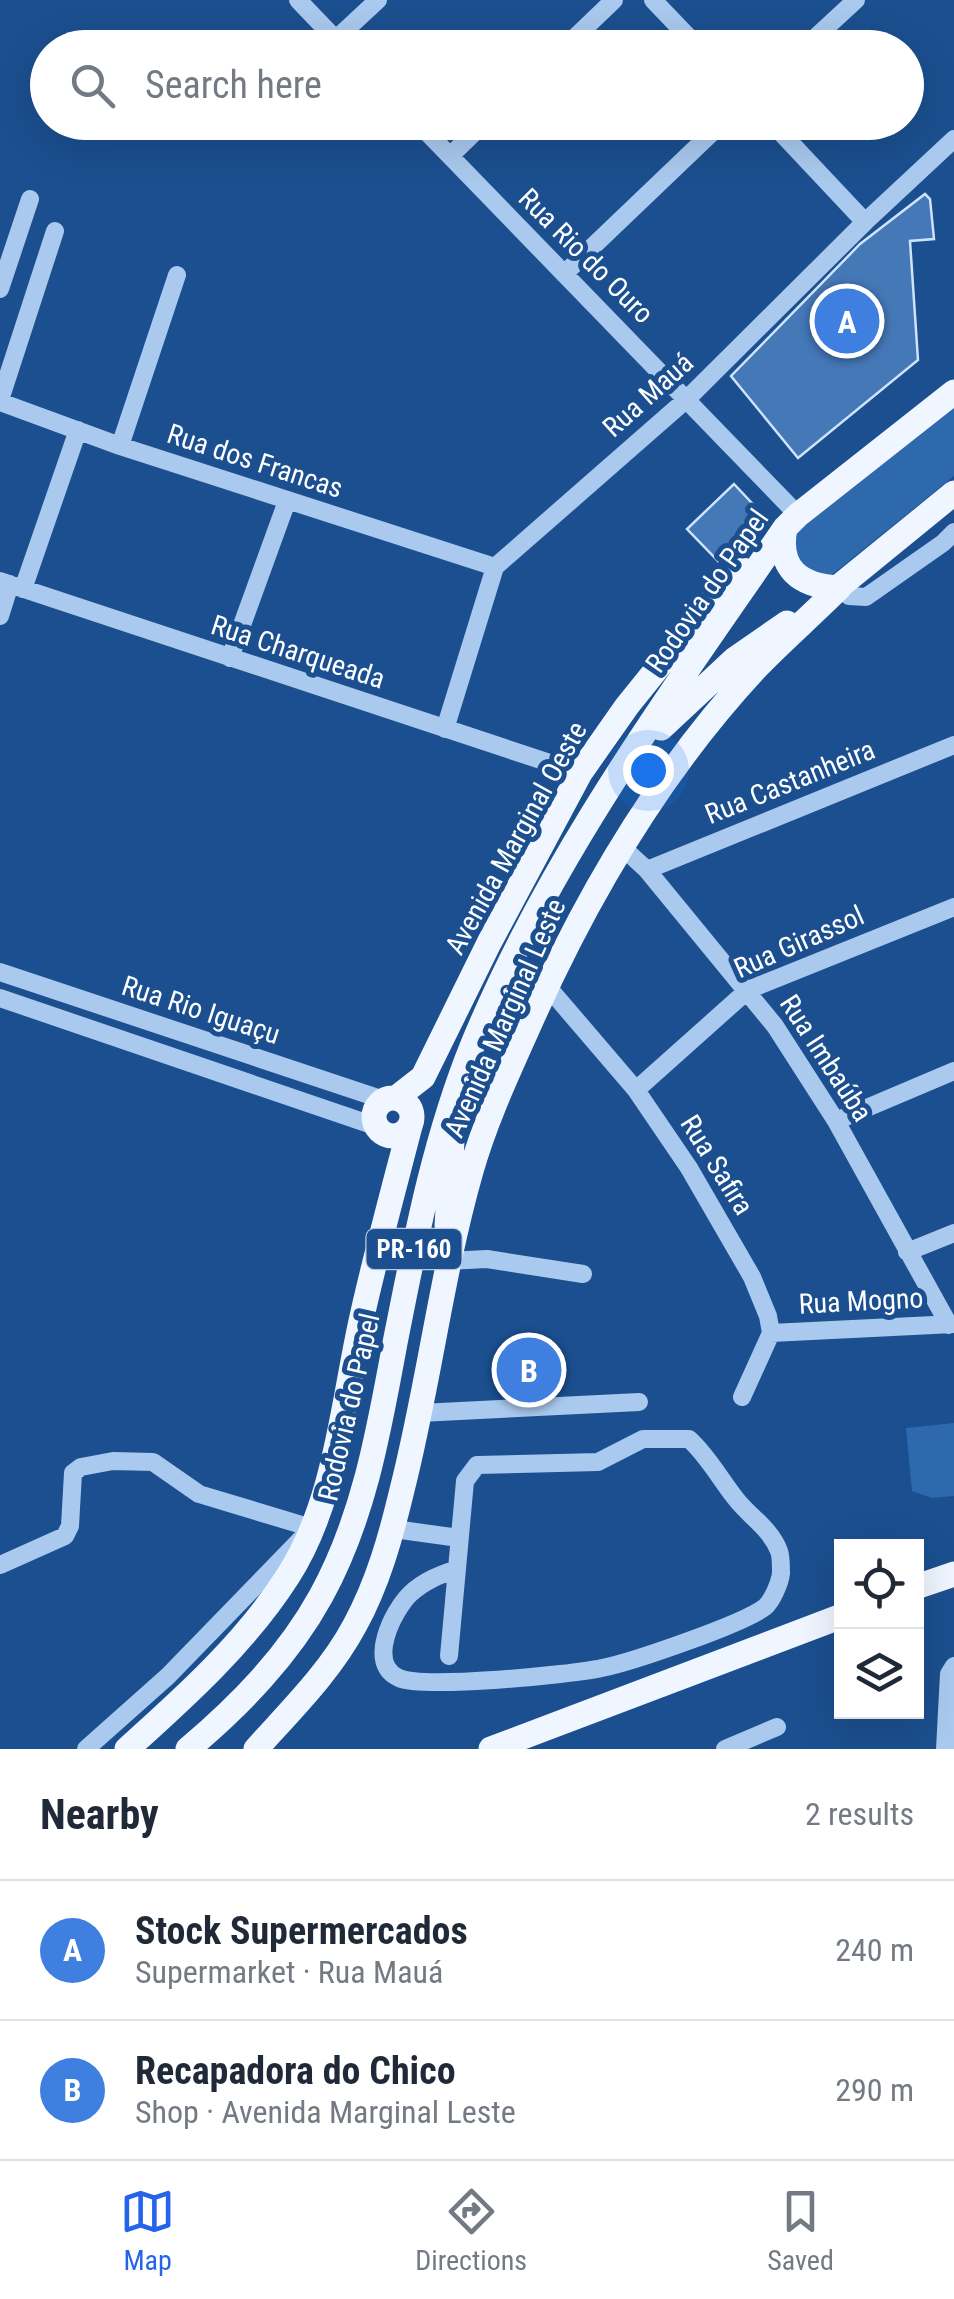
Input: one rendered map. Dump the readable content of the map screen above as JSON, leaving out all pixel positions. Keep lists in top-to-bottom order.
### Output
{
  "streets": {
    "main road": [
      "Rodovia do Papel",
      "Avenida Marginal Oeste",
      "Avenida Marginal Leste",
      "PR-160"
    ],
    "street": [
      "Rua Rio do Ouro",
      "Rua Mauá",
      "Rua dos Francas",
      "Rua Charqueada",
      "Rua Castanheira",
      "Rua Girassol",
      "Rua Rio Iguaçu",
      "Rua Imbaúba",
      "Rua Safira",
      "Rua Mogno"
    ]
  },
  "crossings": [
    ["Rua Rio do Ouro", "Rua Mauá"],
    ["Rua Rio do Ouro", "Rodovia do Papel"],
    ["Rua Rio do Ouro", "Avenida Marginal Oeste"],
    ["Rua Mauá", "Rua dos Francas"],
    ["Rodovia do Papel", "Avenida Marginal Oeste"],
    ["Rodovia do Papel", "Avenida Marginal Leste"],
    ["Rua Charqueada", "Avenida Marginal Oeste"],
    ["Rua Castanheira", "Rua Imbaúba"],
    ["Avenida Marginal Oeste", "Rua Rio Iguaçu"],
    ["Rua Girassol", "Rua Imbaúba"],
    ["Rua Girassol", "Rua Safira"],
    ["Avenida Marginal Leste", "Rua Imbaúba"],
    ["Avenida Marginal Leste", "Rua Safira"],
    ["Rua Imbaúba", "Rua Mogno"],
    ["Rua Safira", "Rua Mogno"]
  ],
  "page": {
    "search": "Search here",
    "pins": ["A", "B"],
    "heading": ["Nearby", "2 results"],
    "list": [
      {
        "mark": "A",
        "name": "Stock Supermercados",
        "note": "Supermarket · Rua Mauá",
        "value": "240 m"
      },
      {
        "mark": "B",
        "name": "Recapadora do Chico",
        "note": "Shop · Avenida Marginal Leste",
        "value": "290 m"
      }
    ],
    "nav": ["Map", "Directions", "Saved"]
  }
}
